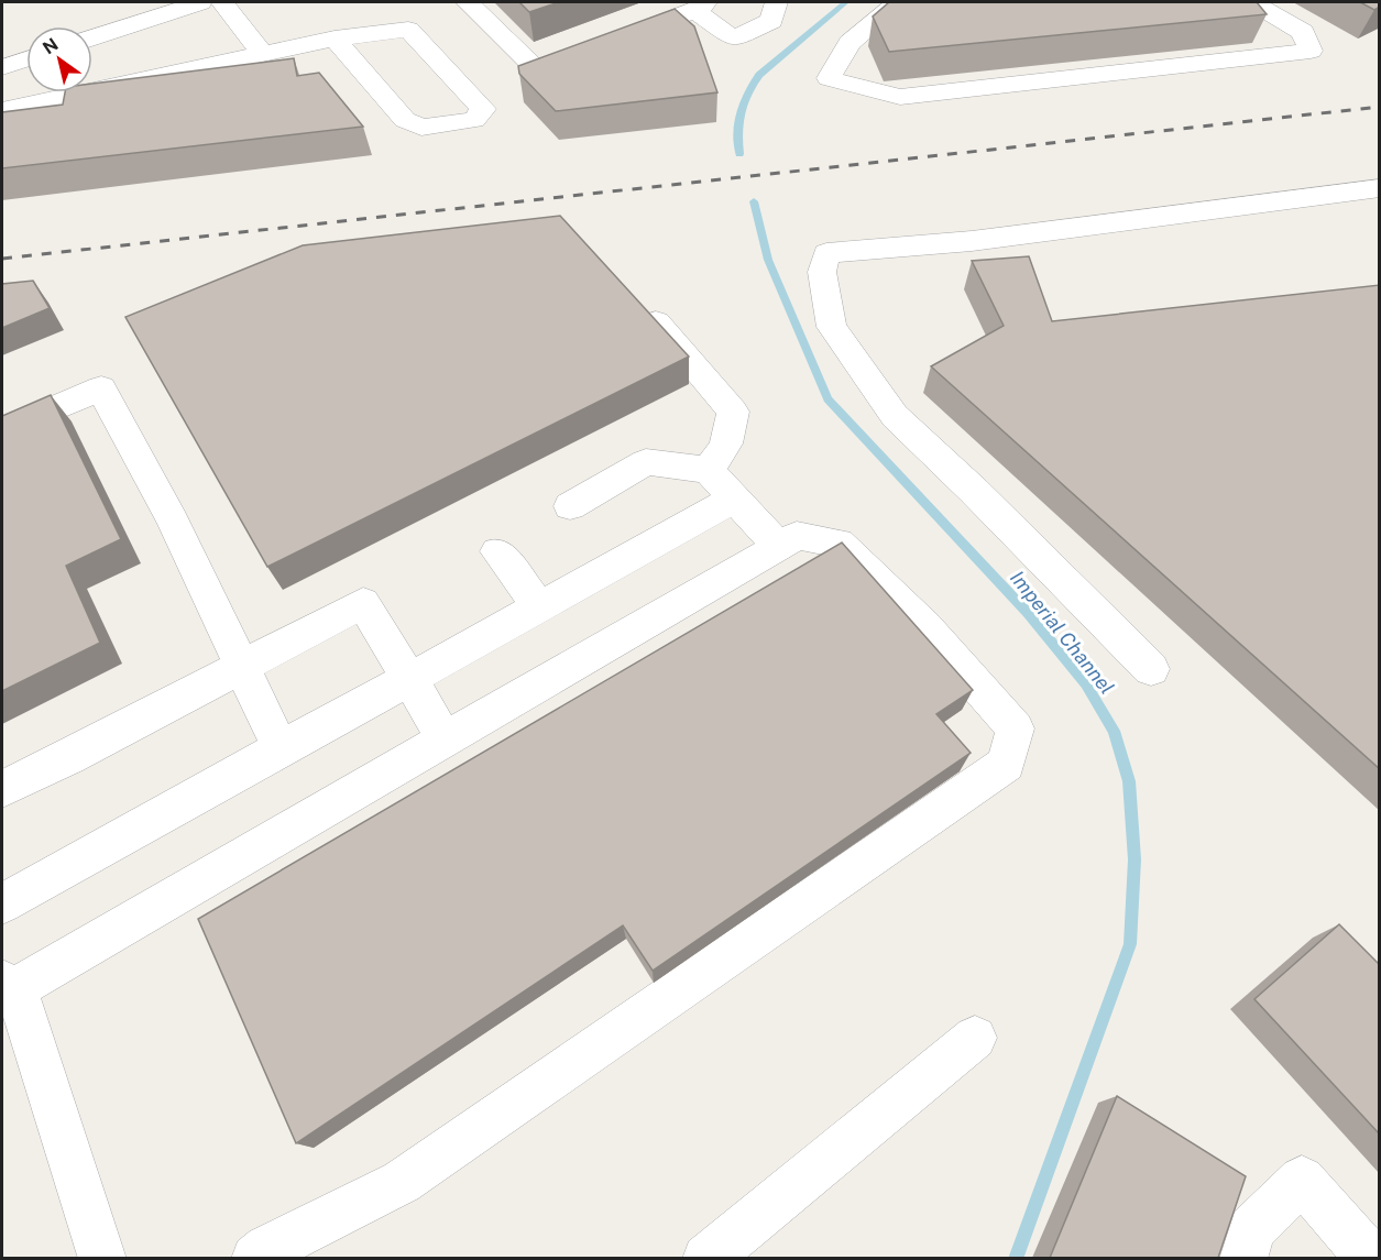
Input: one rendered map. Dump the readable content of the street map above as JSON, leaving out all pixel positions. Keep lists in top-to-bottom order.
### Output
{
  "water": ["Imperial Channel"],
  "north": "top left"
}
